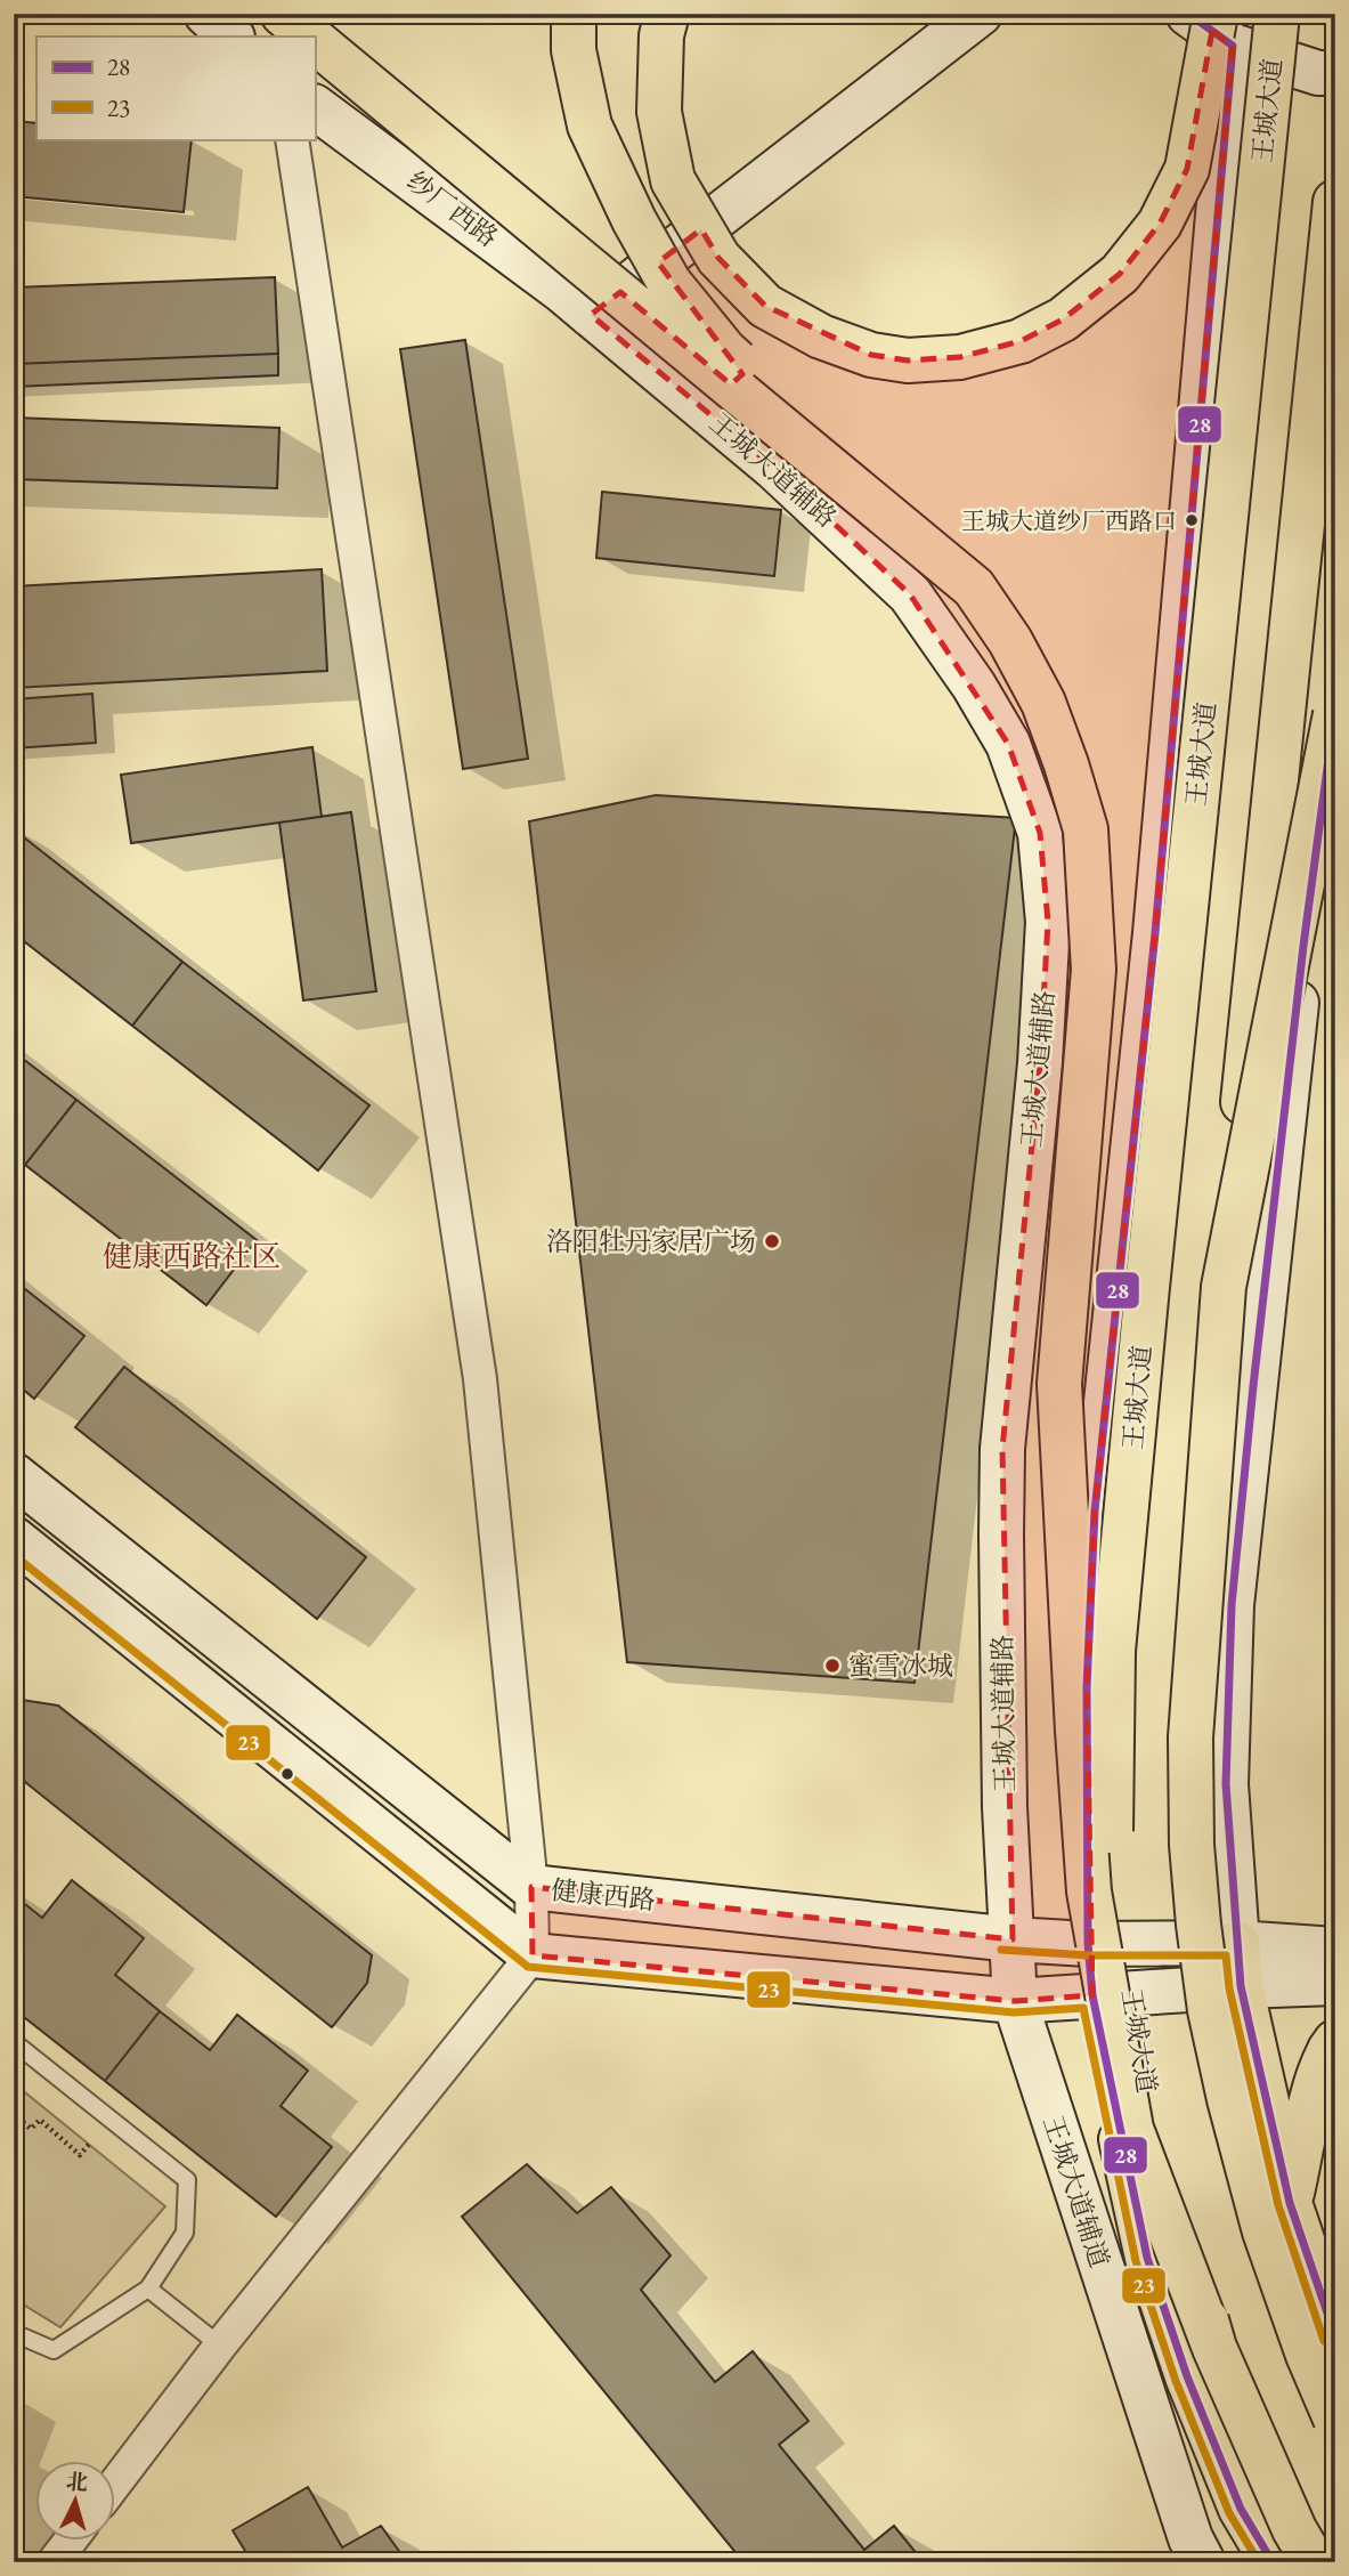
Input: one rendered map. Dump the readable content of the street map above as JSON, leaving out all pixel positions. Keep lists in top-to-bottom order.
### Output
{
  "streets": {
    "main road": [
      "王城大道",
      "纱厂西路",
      "王城大道辅路",
      "健康西路",
      "王城大道辅道"
    ]
  },
  "crossings": [
    ["纱厂西路", "王城大道辅路"],
    ["王城大道辅路", "健康西路"],
    ["王城大道辅路", "王城大道辅道"]
  ],
  "districts": ["健康西路社区"],
  "places": ["王城大道纱厂西路口", "洛阳牡丹家居广场", "蜜雪冰城"],
  "lines": ["transit line 28", "transit line 23"],
  "legend": ["28", "23"],
  "north": "top"
}
